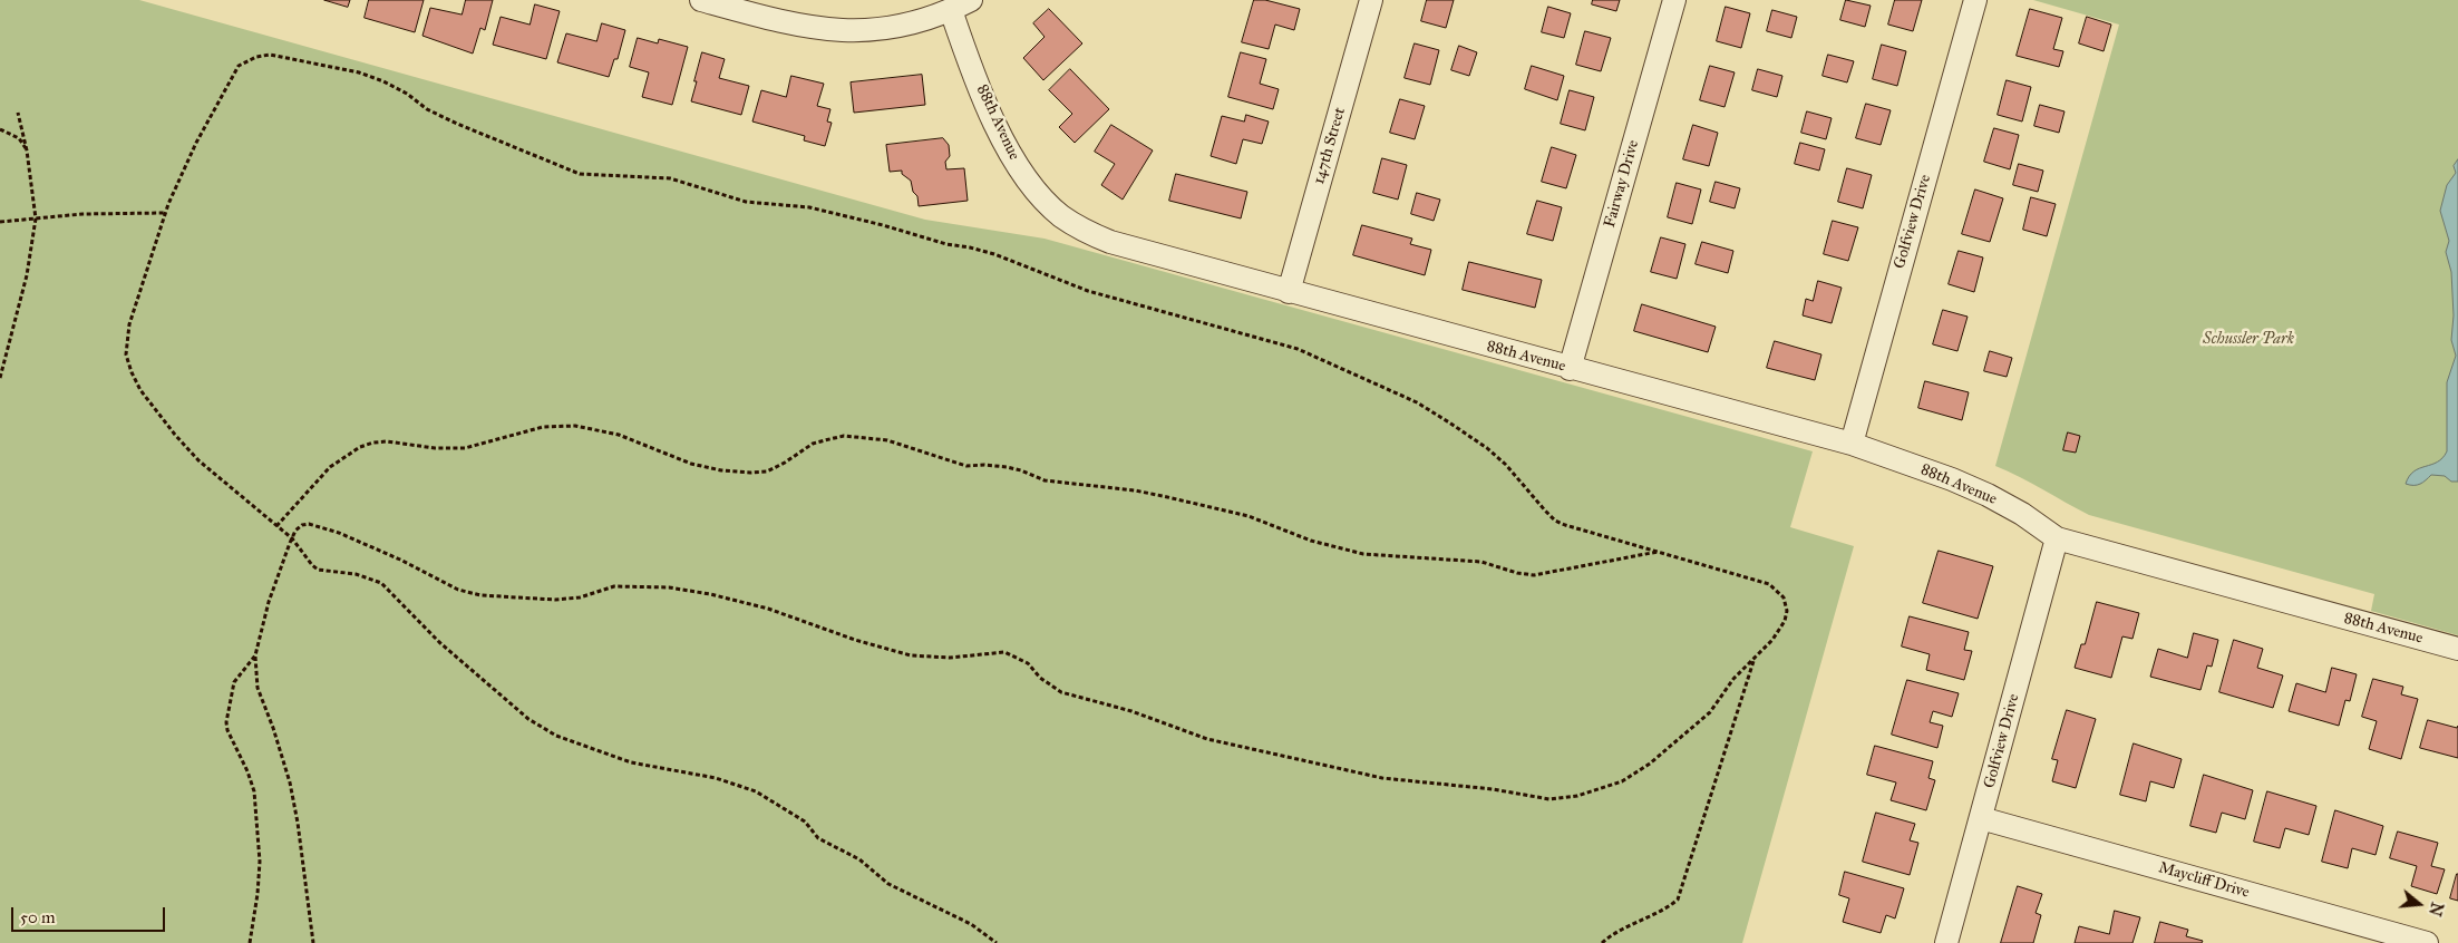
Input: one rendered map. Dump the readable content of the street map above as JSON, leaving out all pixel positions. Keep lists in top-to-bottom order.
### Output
{
  "streets": {
    "street": [
      "88th Avenue",
      "147th Street",
      "Fairway Drive",
      "Golfview Drive",
      "Maycliff Drive"
    ]
  },
  "crossings": [
    ["88th Avenue", "147th Street"],
    ["88th Avenue", "Fairway Drive"],
    ["88th Avenue", "Golfview Drive"],
    ["Golfview Drive", "Maycliff Drive"]
  ],
  "parks": ["Schussler Park"],
  "scale_bar": "50 m",
  "north": "right"
}
